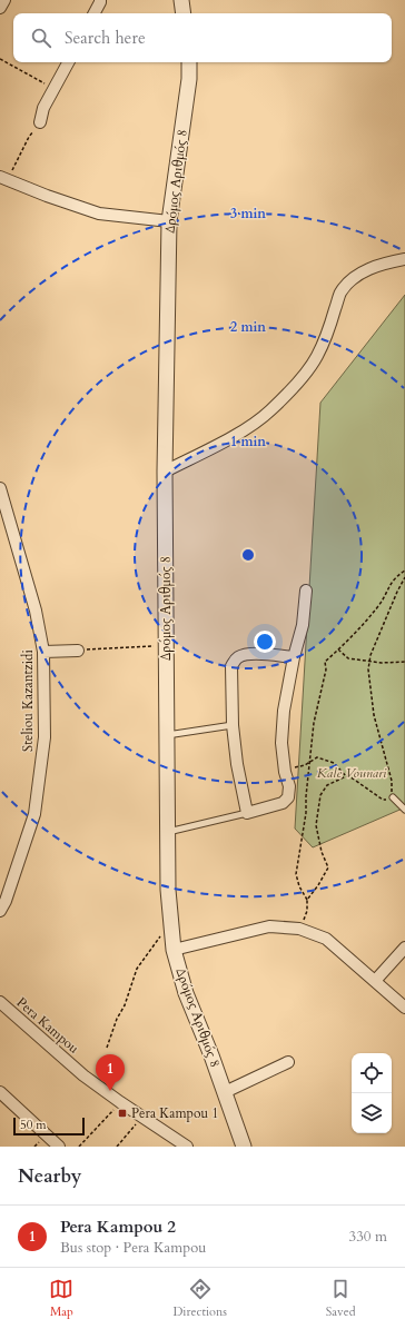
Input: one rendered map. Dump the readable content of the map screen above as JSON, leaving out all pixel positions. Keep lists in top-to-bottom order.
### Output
{
  "streets": {
    "street": ["Δρόμος Αριθμός 8", "Steliou Kazantzidi", "Pera Kampou"]
  },
  "parks": ["Kale Vounari"],
  "places": {
    "transit": ["Pera Kampou 1"]
  },
  "scale_bar": "50 m",
  "page": {
    "search": "Search here",
    "pins": "1",
    "scale": "50 m",
    "heading": "Nearby",
    "list": [
      {
        "mark": "1",
        "name": "Pera Kampou 2",
        "note": "Bus stop · Pera Kampou",
        "value": "330 m"
      }
    ],
    "nav": ["Map", "Directions", "Saved"]
  },
  "rings": ["3 min", "2 min", "1 min"]
}
